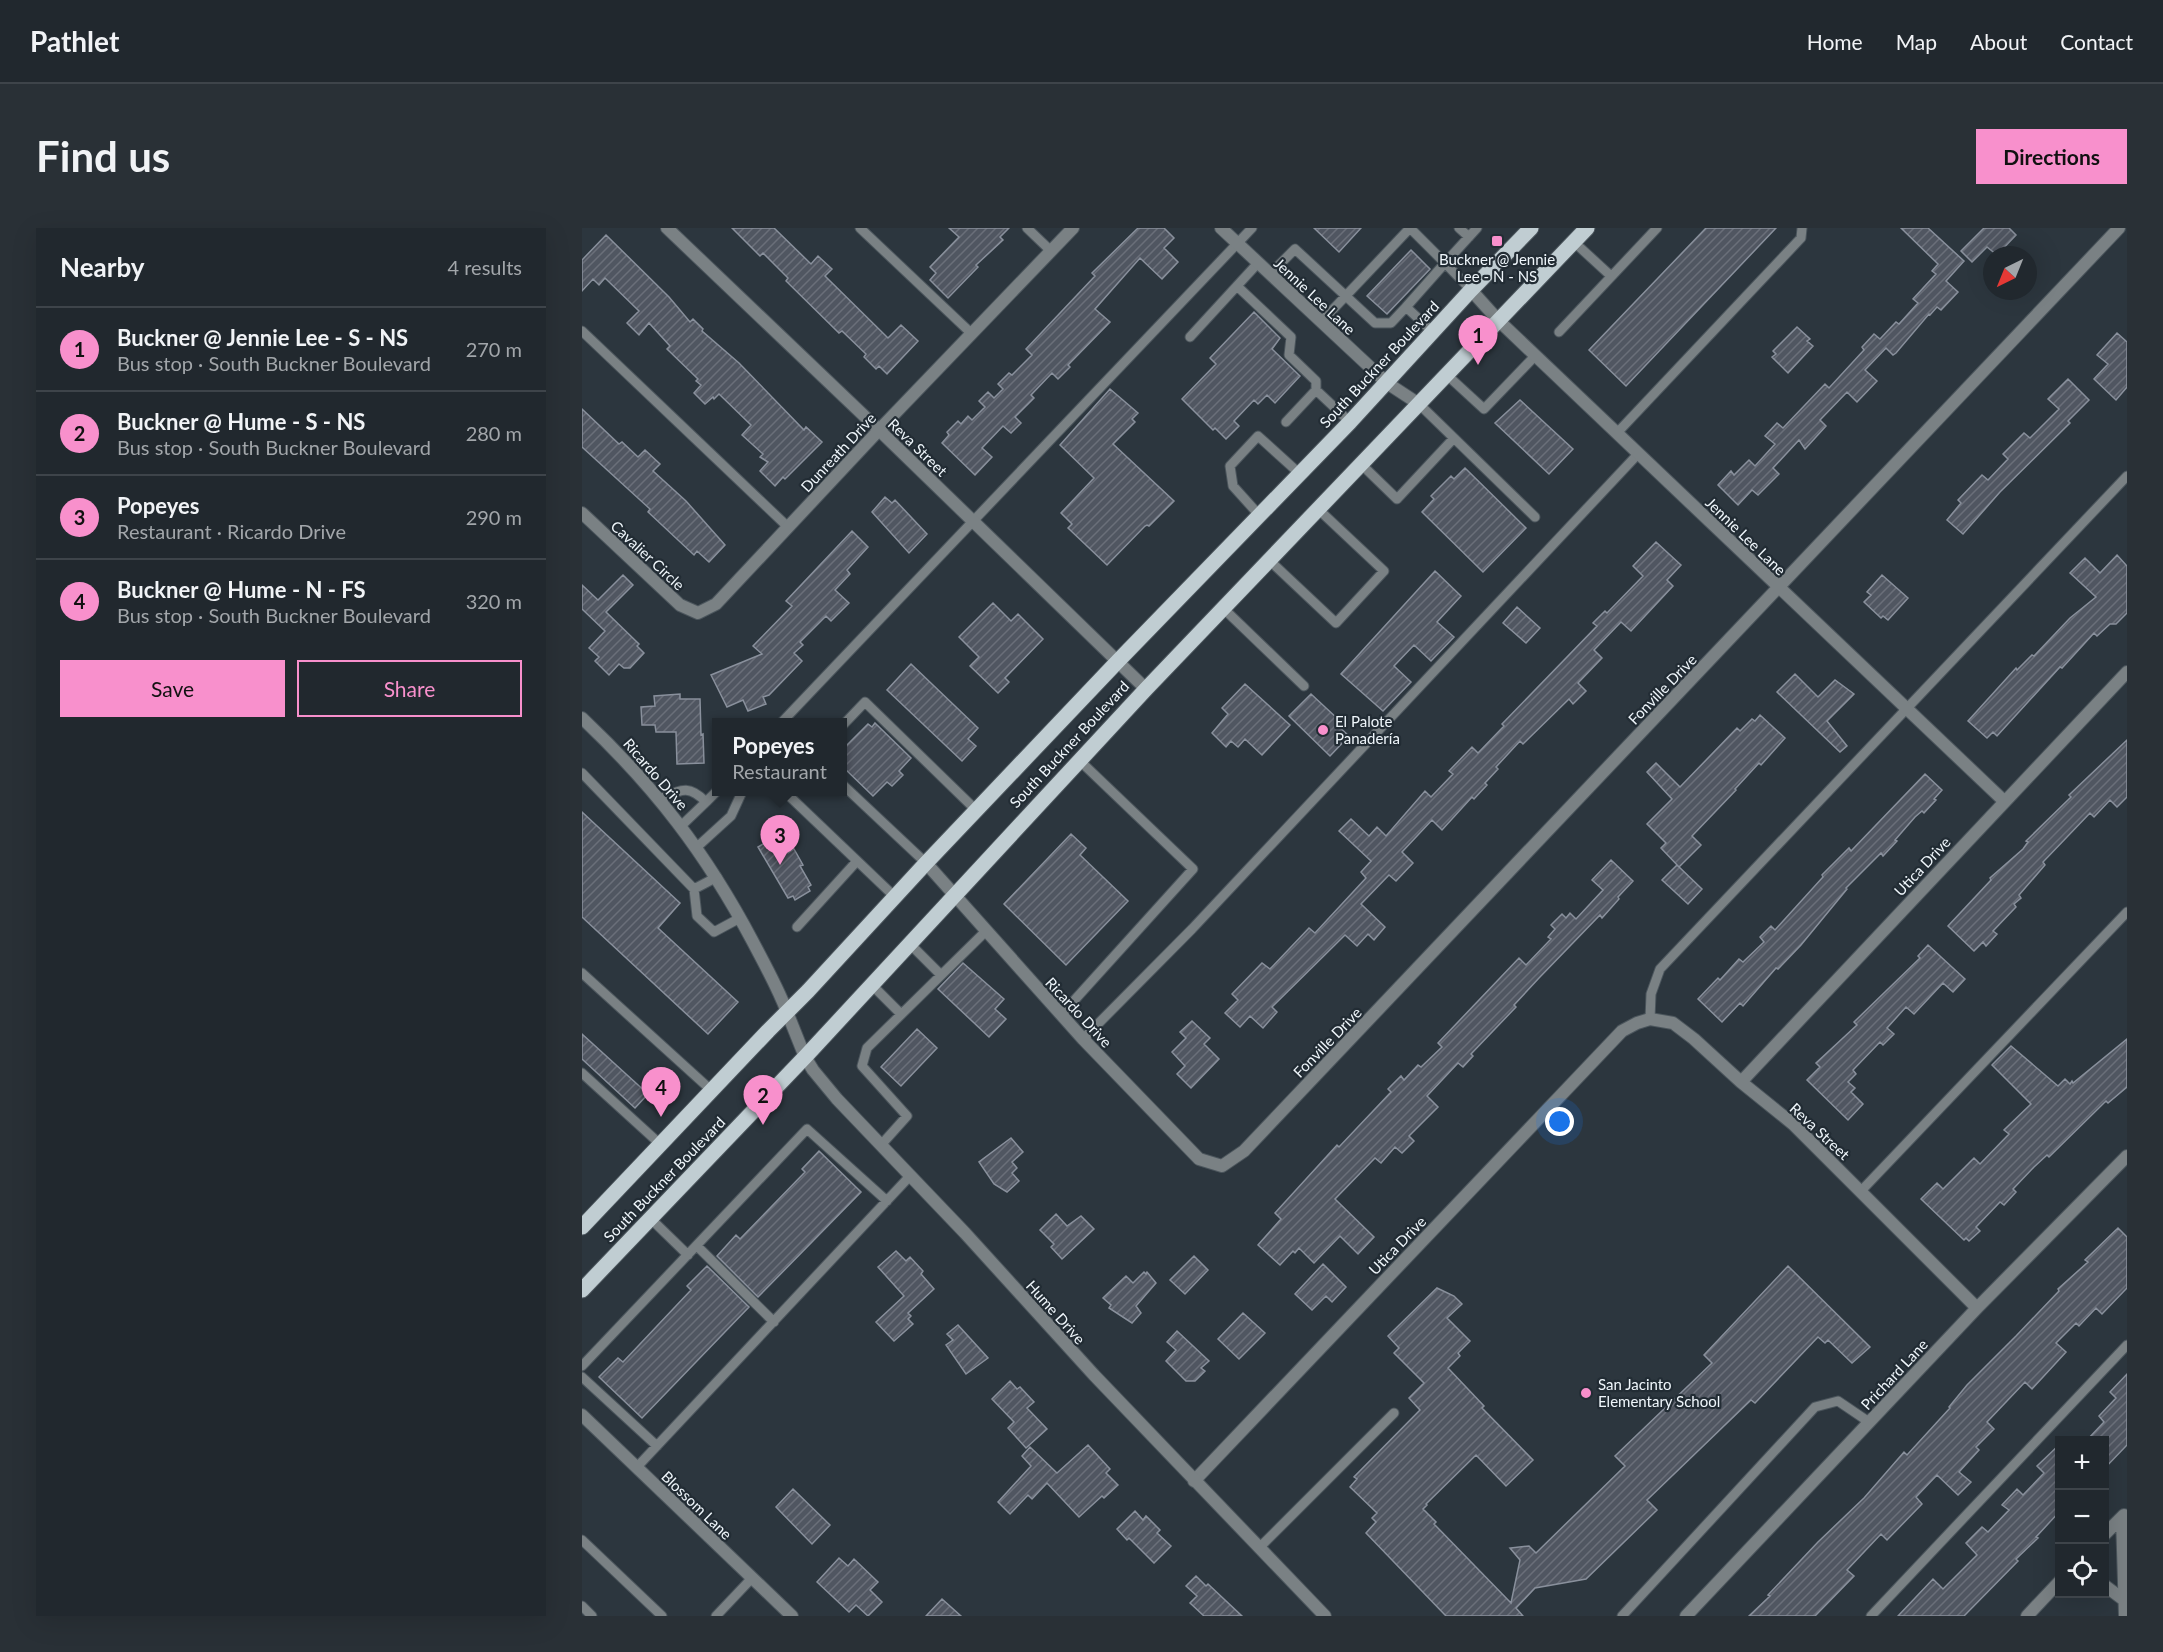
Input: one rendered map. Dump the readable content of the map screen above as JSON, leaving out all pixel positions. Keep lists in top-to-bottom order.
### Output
{
  "streets": {
    "main road": ["South Buckner Boulevard"],
    "street": [
      "Jennie Lee Lane",
      "Reva Street",
      "Dunreath Drive",
      "Cavalier Circle",
      "Fonville Drive",
      "Ricardo Drive",
      "Utica Drive",
      "Hume Drive",
      "Prichard Lane",
      "Blossom Lane"
    ]
  },
  "crossings": [
    ["Jennie Lee Lane", "South Buckner Boulevard"],
    ["Jennie Lee Lane", "Fonville Drive"],
    ["Jennie Lee Lane", "Utica Drive"],
    ["South Buckner Boulevard", "Reva Street"],
    ["South Buckner Boulevard", "Ricardo Drive"],
    ["South Buckner Boulevard", "Hume Drive"],
    ["Reva Street", "Dunreath Drive"],
    ["Reva Street", "Utica Drive"],
    ["Reva Street", "Prichard Lane"],
    ["Dunreath Drive", "Cavalier Circle"],
    ["Fonville Drive", "Ricardo Drive"],
    ["Ricardo Drive", "Hume Drive"],
    ["Utica Drive", "Hume Drive"]
  ],
  "places": {
    "transit": ["Buckner @ Jennie Lee - N - NS"],
    "other": ["El Palote Panadería", "San Jacinto Elementary School"]
  },
  "north": "bottom left",
  "page": {
    "header": "Pathlet",
    "nav": [
      "Home",
      "Map",
      "About",
      "Contact"
    ],
    "buttons": [
      "Directions",
      ["Save", "Share"]
    ],
    "title": "Find us",
    "heading": ["Nearby", "4 results"],
    "list": [
      {
        "mark": "1",
        "name": "Buckner @ Jennie Lee - S - NS",
        "note": "Bus stop · South Buckner Boulevard",
        "value": "270 m"
      },
      {
        "mark": "2",
        "name": "Buckner @ Hume - S - NS",
        "note": "Bus stop · South Buckner Boulevard",
        "value": "280 m"
      },
      {
        "mark": "3",
        "name": "Popeyes",
        "note": "Restaurant · Ricardo Drive",
        "value": "290 m"
      },
      {
        "mark": "4",
        "name": "Buckner @ Hume - N - FS",
        "note": "Bus stop · South Buckner Boulevard",
        "value": "320 m"
      }
    ],
    "pins": [
      "1",
      "3",
      "4",
      "2"
    ],
    "popup": ["Popeyes", "Restaurant"],
    "map_buttons": ["+", "−"]
  }
}
